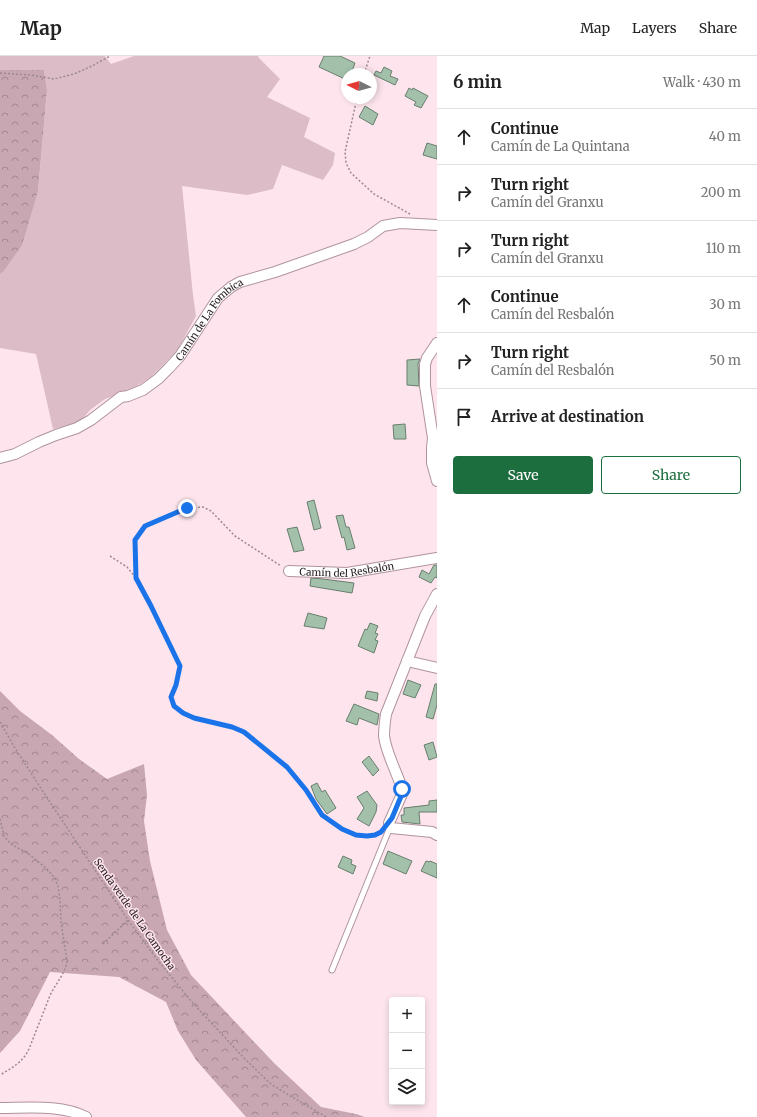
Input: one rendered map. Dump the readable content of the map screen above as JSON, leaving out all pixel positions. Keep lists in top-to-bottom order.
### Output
{
  "streets": {
    "street": ["Camín de La Fombica", "Camín del Resbalón"],
    "path": ["Senda verde de La Camocha"]
  },
  "north": "left",
  "page": {
    "header": "Map",
    "nav": ["Map", "Layers", "Share"],
    "heading": ["6 min", "Walk · 430 m"],
    "list": [
      ["Continue", "Camín de La Quintana", "40 m"],
      ["Turn right", "Camín del Granxu", "200 m"],
      ["Turn right", "Camín del Granxu", "110 m"],
      ["Continue", "Camín del Resbalón", "30 m"],
      ["Turn right", "Camín del Resbalón", "50 m"],
      "Arrive at destination"
    ],
    "buttons": ["Save", "Share"],
    "map_buttons": ["+", "−"]
  }
}
